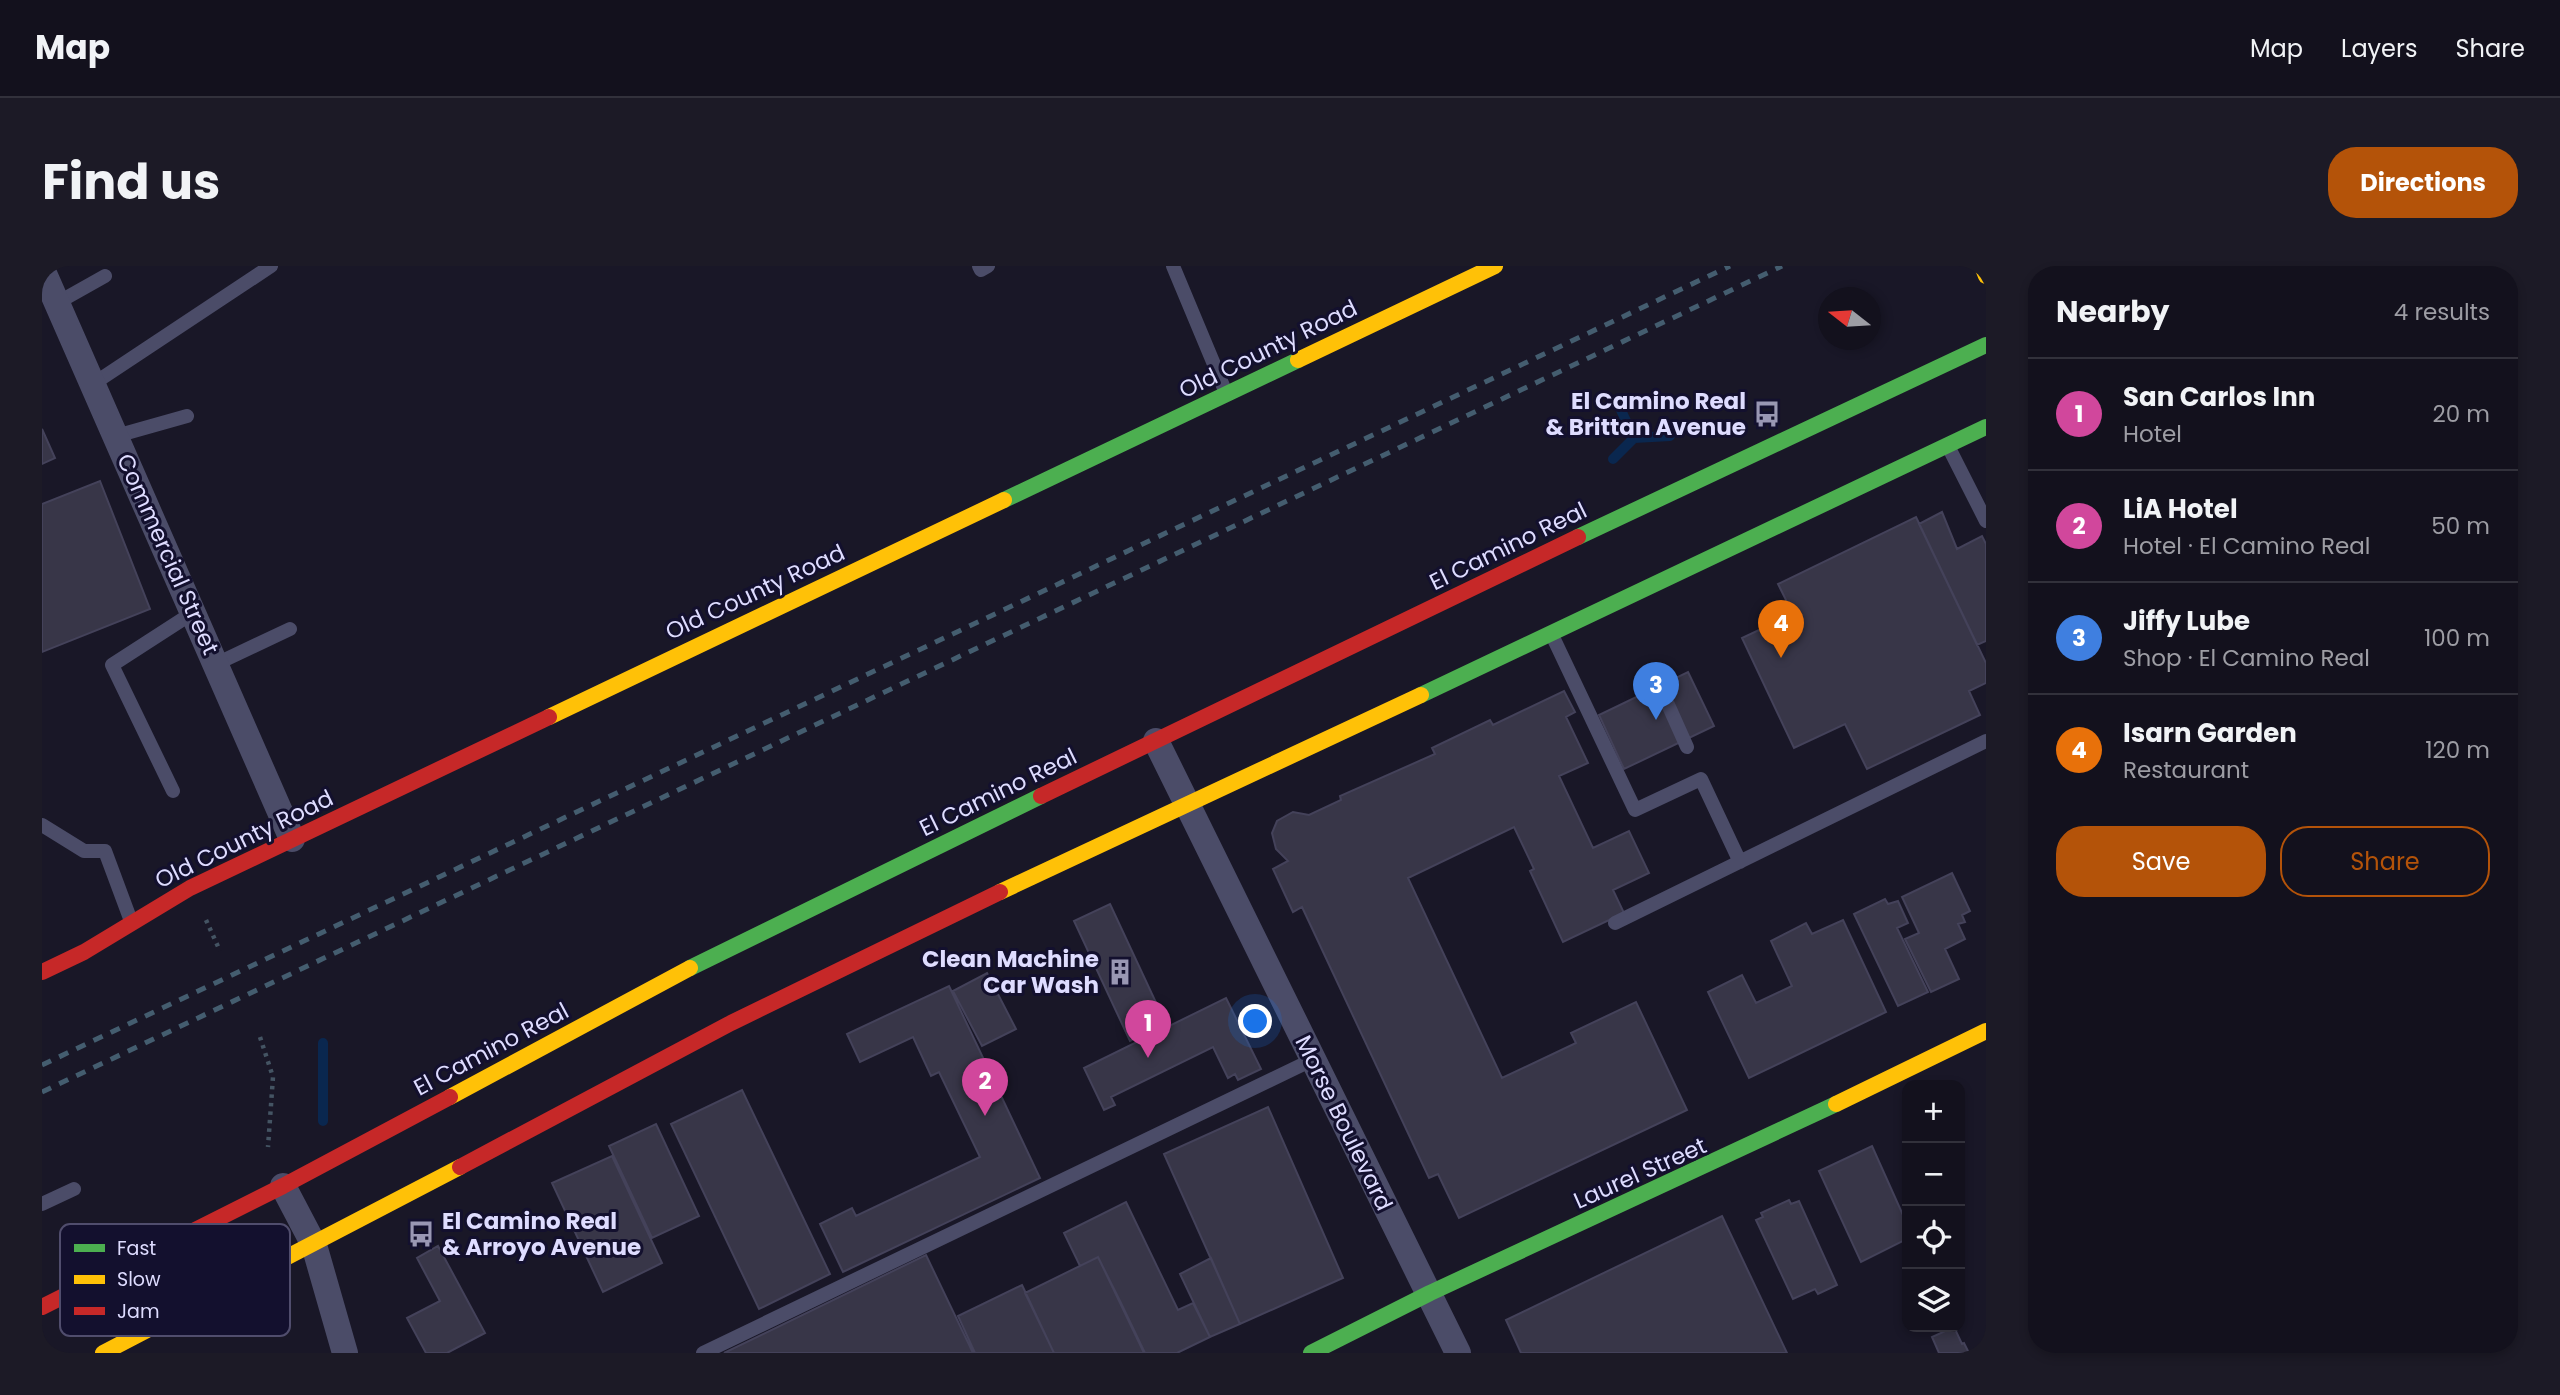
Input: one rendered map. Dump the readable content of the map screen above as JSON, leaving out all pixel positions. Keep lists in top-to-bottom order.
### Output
{
  "streets": {
    "main road": ["Old County Road", "El Camino Real", "Laurel Street"],
    "street": ["Commercial Street", "Morse Boulevard"]
  },
  "crossings": [
    ["Old County Road", "Commercial Street"],
    ["El Camino Real", "Morse Boulevard"],
    ["Morse Boulevard", "Laurel Street"]
  ],
  "places": {
    "bus stop": ["El Camino Real & Brittan Avenue", "El Camino Real & Arroyo Avenue"],
    "building": ["Clean Machine Car Wash"]
  },
  "legend": ["Fast", "Slow", "Jam"],
  "north": "left",
  "page": {
    "header": "Map",
    "nav": ["Map", "Layers", "Share"],
    "title": "Find us",
    "buttons": [
      "Directions",
      ["Save", "Share"]
    ],
    "heading": ["Nearby", "4 results"],
    "list": [
      {
        "mark": "1",
        "name": "San Carlos Inn",
        "note": "Hotel",
        "value": "20 m"
      },
      {
        "mark": "2",
        "name": "LiA Hotel",
        "note": "Hotel · El Camino Real",
        "value": "50 m"
      },
      {
        "mark": "3",
        "name": "Jiffy Lube",
        "note": "Shop · El Camino Real",
        "value": "100 m"
      },
      {
        "mark": "4",
        "name": "Isarn Garden",
        "note": "Restaurant",
        "value": "120 m"
      }
    ],
    "pins": [
      "4",
      "3",
      "1",
      "2"
    ],
    "map_buttons": ["+", "−"]
  }
}
